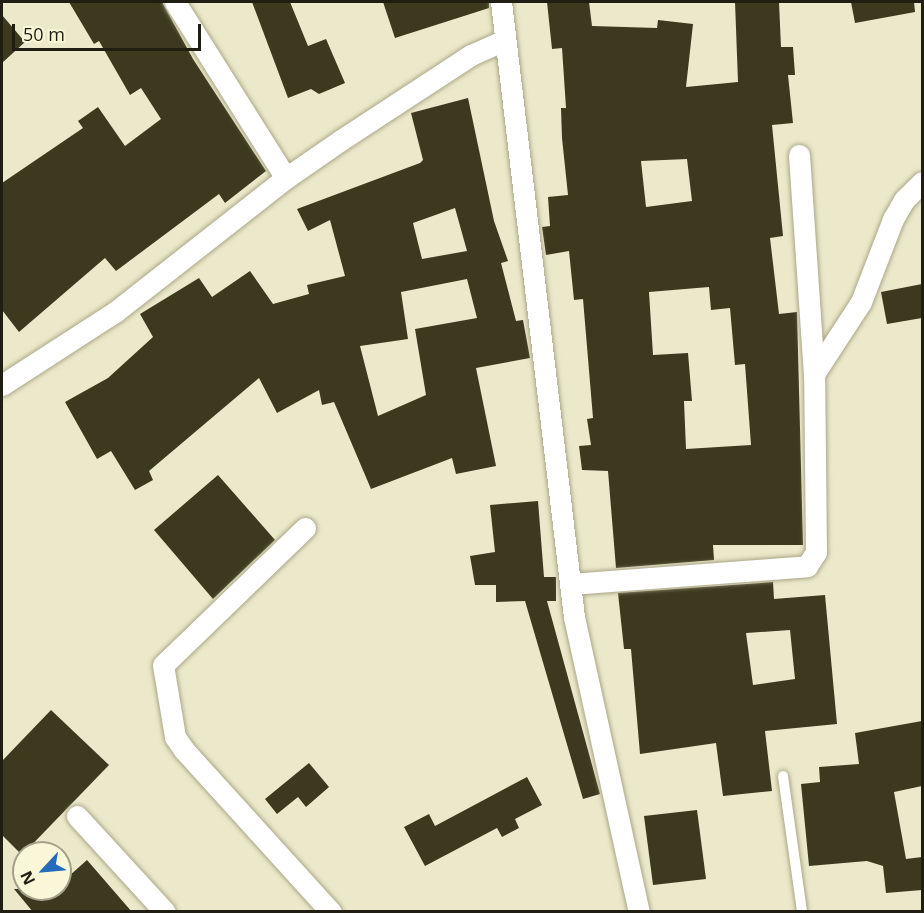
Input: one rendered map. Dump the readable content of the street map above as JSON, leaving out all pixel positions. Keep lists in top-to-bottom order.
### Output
{
  "scale_bar": "50 m",
  "north": "bottom left"
}
